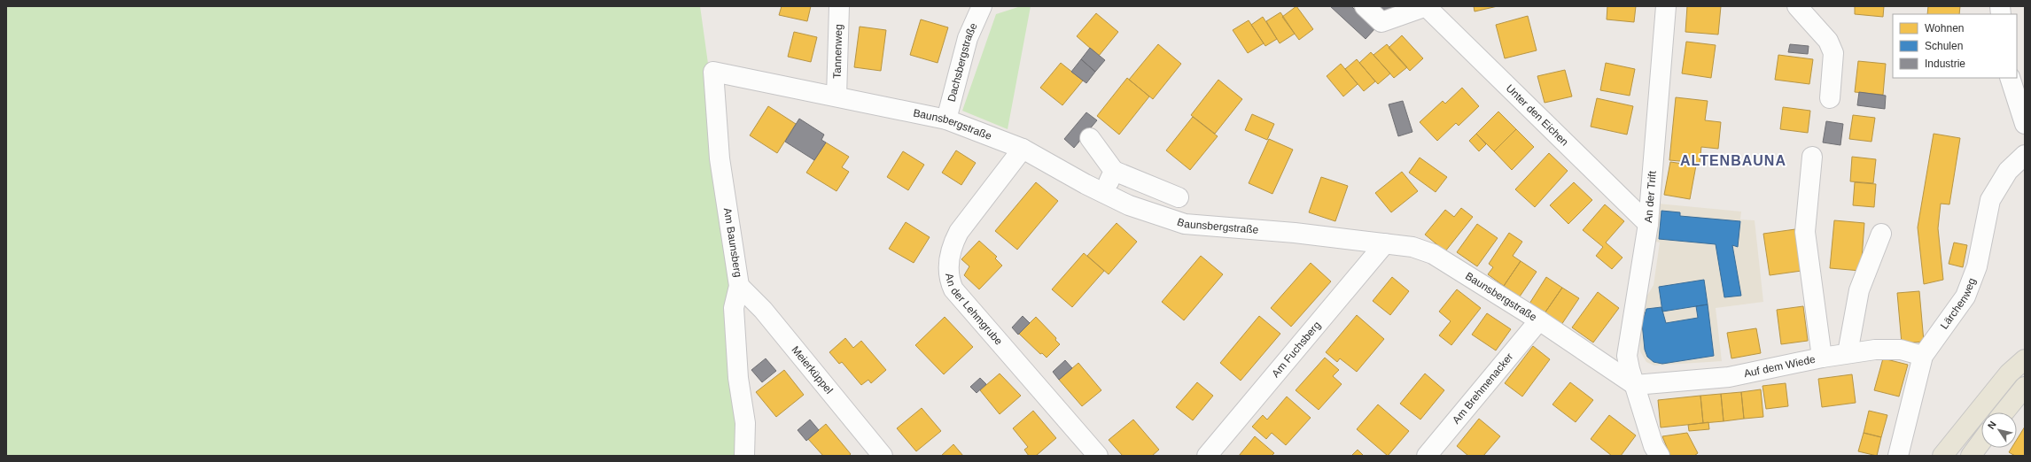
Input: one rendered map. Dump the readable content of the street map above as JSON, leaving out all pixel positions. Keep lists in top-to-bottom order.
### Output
{
  "streets": {
    "street": [
      "Tannenweg",
      "Dachsbergstraße",
      "Unter den Eichen",
      "Baunsbergstraße",
      "An der Trift",
      "Am Baunsberg",
      "Lärchenweg",
      "An der Lehmgrube",
      "Am Fuchsberg",
      "Auf dem Wiede",
      "Meierküppel",
      "Am Brehmenacker"
    ]
  },
  "crossings": [
    ["Tannenweg", "Baunsbergstraße"],
    ["Dachsbergstraße", "Baunsbergstraße"],
    ["Unter den Eichen", "An der Trift"],
    ["Baunsbergstraße", "An der Trift"],
    ["Baunsbergstraße", "Am Baunsberg"],
    ["Baunsbergstraße", "An der Lehmgrube"],
    ["Baunsbergstraße", "Am Fuchsberg"],
    ["Baunsbergstraße", "Auf dem Wiede"],
    ["Baunsbergstraße", "Am Brehmenacker"],
    ["An der Trift", "Auf dem Wiede"],
    ["Am Baunsberg", "Meierküppel"],
    ["Lärchenweg", "Auf dem Wiede"]
  ],
  "districts": ["ALTENBAUNA"],
  "legend": ["Wohnen", "Schulen", "Industrie"],
  "north": "top left"
}
